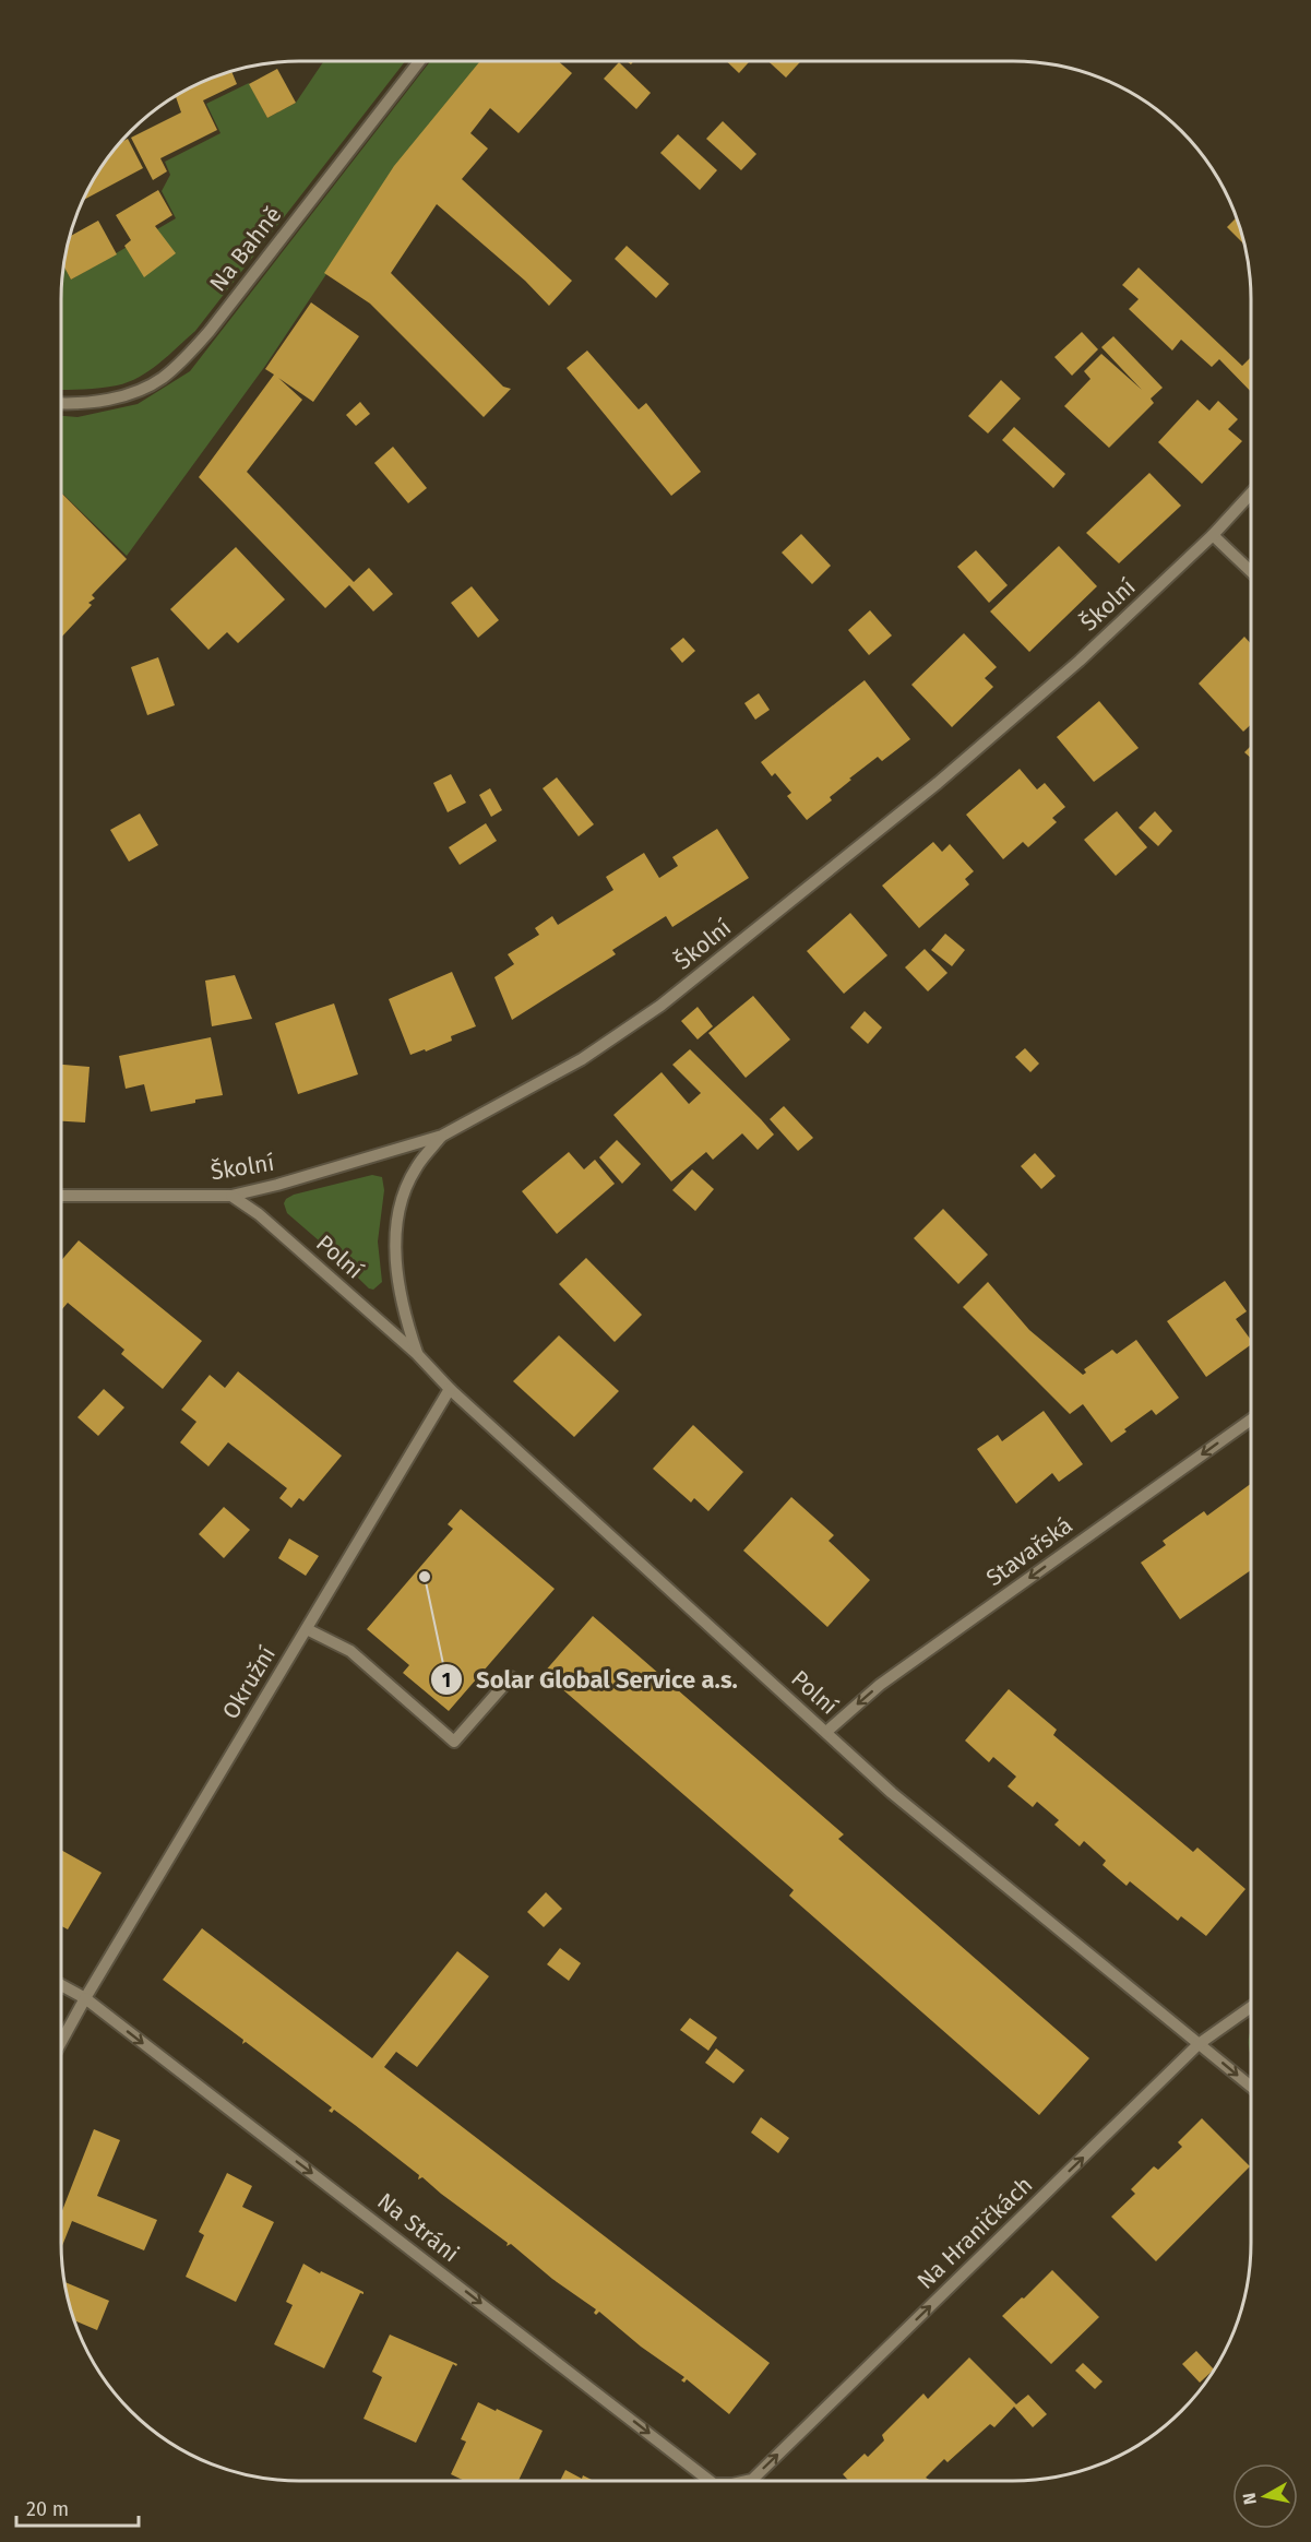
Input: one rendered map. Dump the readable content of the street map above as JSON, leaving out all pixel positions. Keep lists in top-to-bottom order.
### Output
{
  "streets": {
    "street": [
      "Na Bahně",
      "Školní",
      "Polní",
      "Stavařská",
      "Okružní",
      "Na Stráni",
      "Na Hraničkách"
    ]
  },
  "crossings": [
    ["Školní", "Polní"],
    ["Polní", "Stavařská"],
    ["Polní", "Okružní"],
    ["Polní", "Na Hraničkách"],
    ["Okružní", "Na Stráni"]
  ],
  "one_way": ["Stavařská", "Na Stráni", "Na Hraničkách"],
  "places": ["Solar Global Service a.s."],
  "scale_bar": "20 m",
  "north": "left"
}
